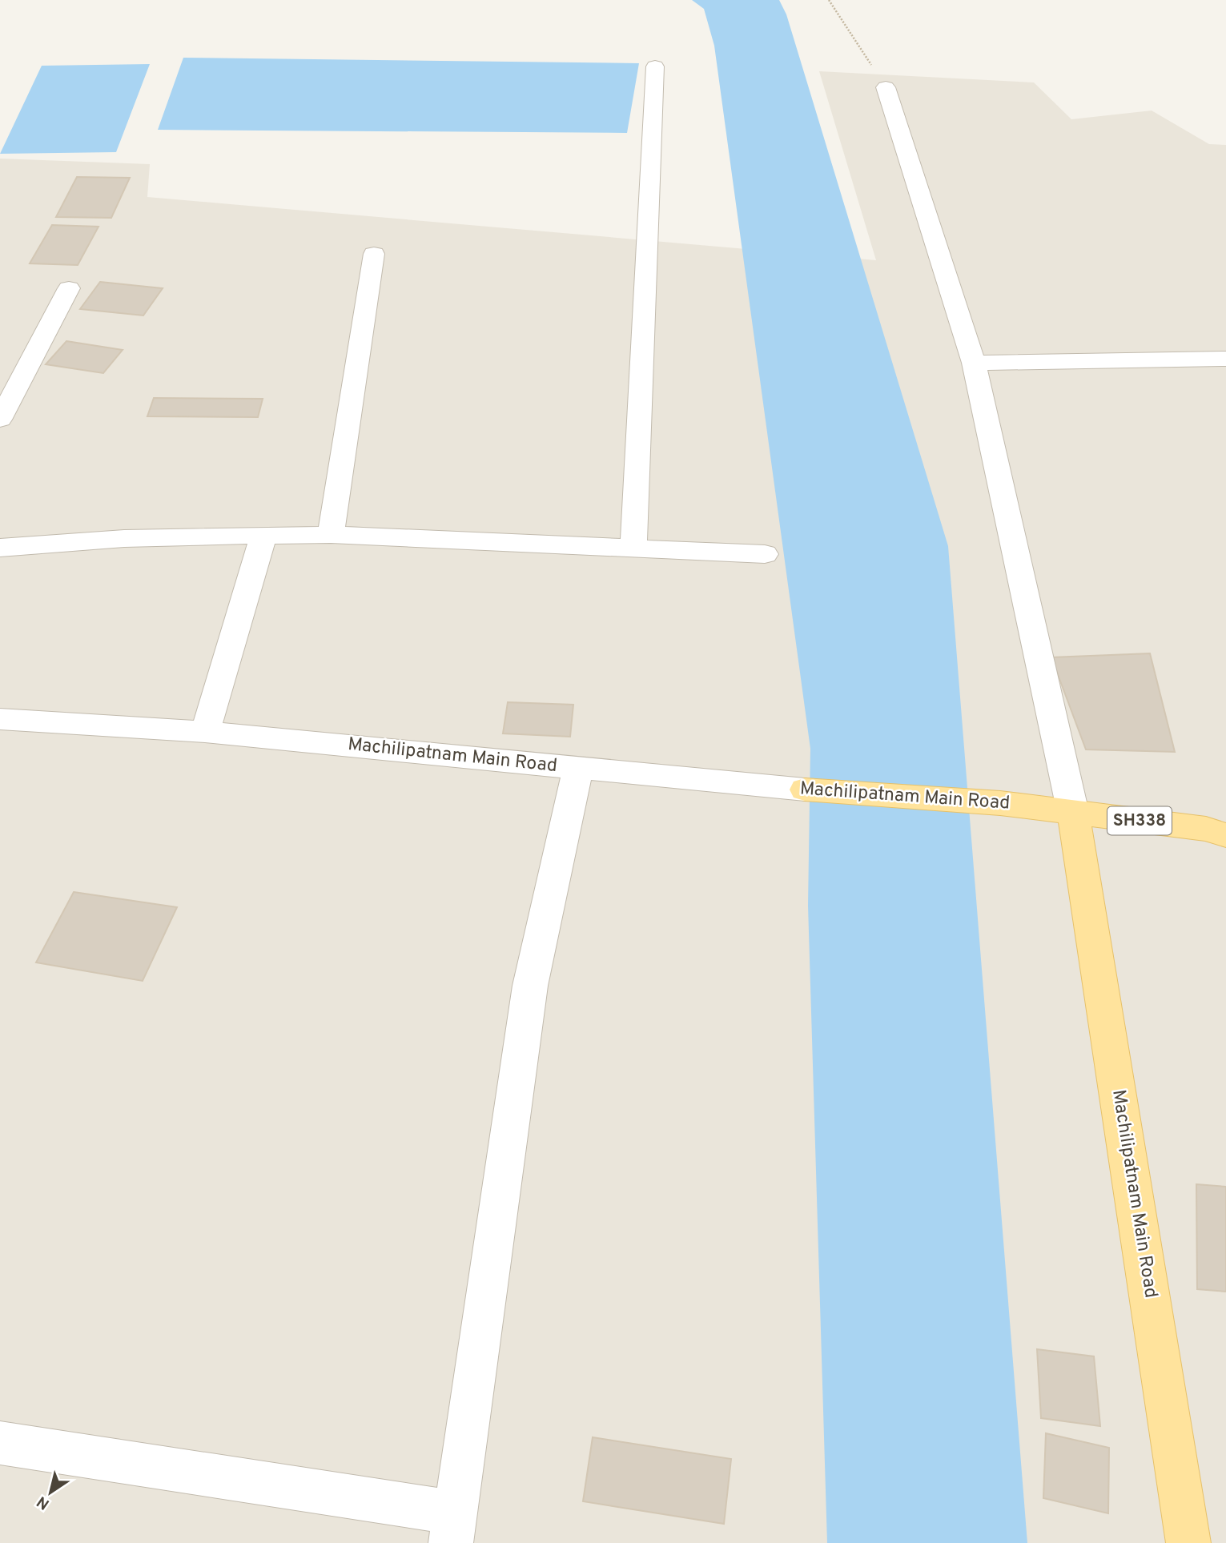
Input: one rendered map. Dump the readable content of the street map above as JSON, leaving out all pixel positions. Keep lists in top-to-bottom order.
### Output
{
  "streets": {
    "main road": ["Machilipatnam Main Road", "SH338"]
  },
  "crossings": [
    ["Machilipatnam Main Road", "SH338"]
  ],
  "north": "bottom left"
}
